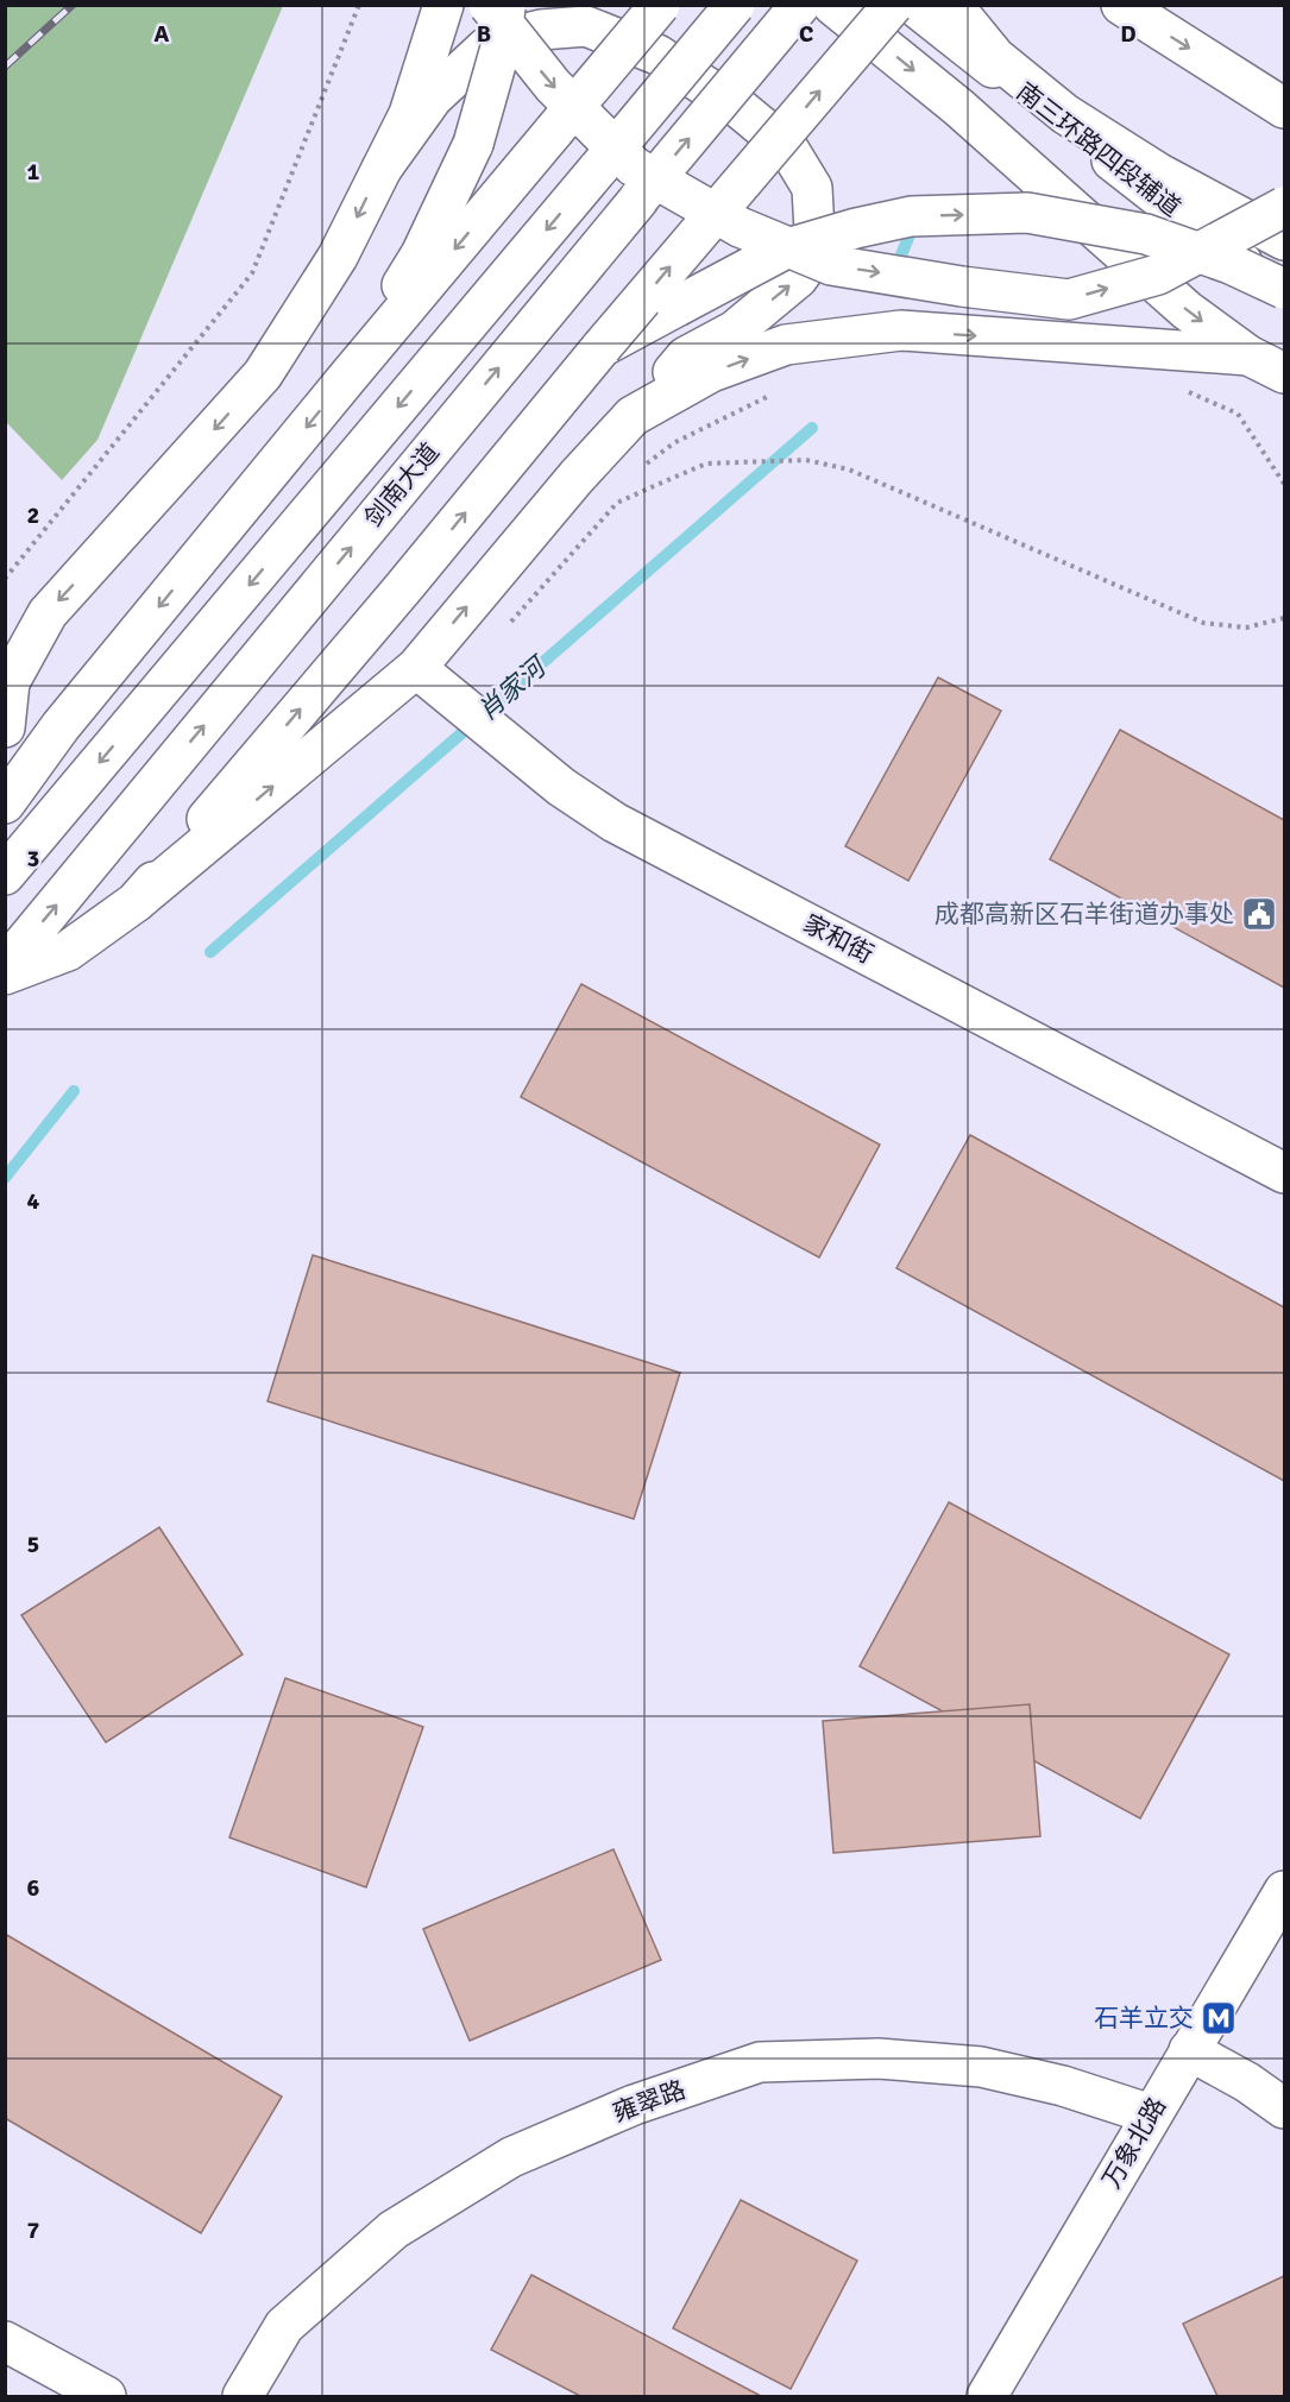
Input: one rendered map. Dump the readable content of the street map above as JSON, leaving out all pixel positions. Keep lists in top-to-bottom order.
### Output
{
  "streets": {
    "main road": [
      "南三环路四段辅道",
      "剑南大道",
      "家和街",
      "雍翠路",
      "万象北路"
    ]
  },
  "crossings": [
    ["雍翠路", "万象北路"]
  ],
  "water": ["肖家河"],
  "places": {
    "public building": ["成都高新区石羊街道办事处"],
    "metro station": ["石羊立交"]
  },
  "grid": {
    "columns": [
      "A",
      "B",
      "C",
      "D"
    ],
    "rows": [
      "1",
      "2",
      "3",
      "4",
      "5",
      "6",
      "7"
    ]
  }
}
